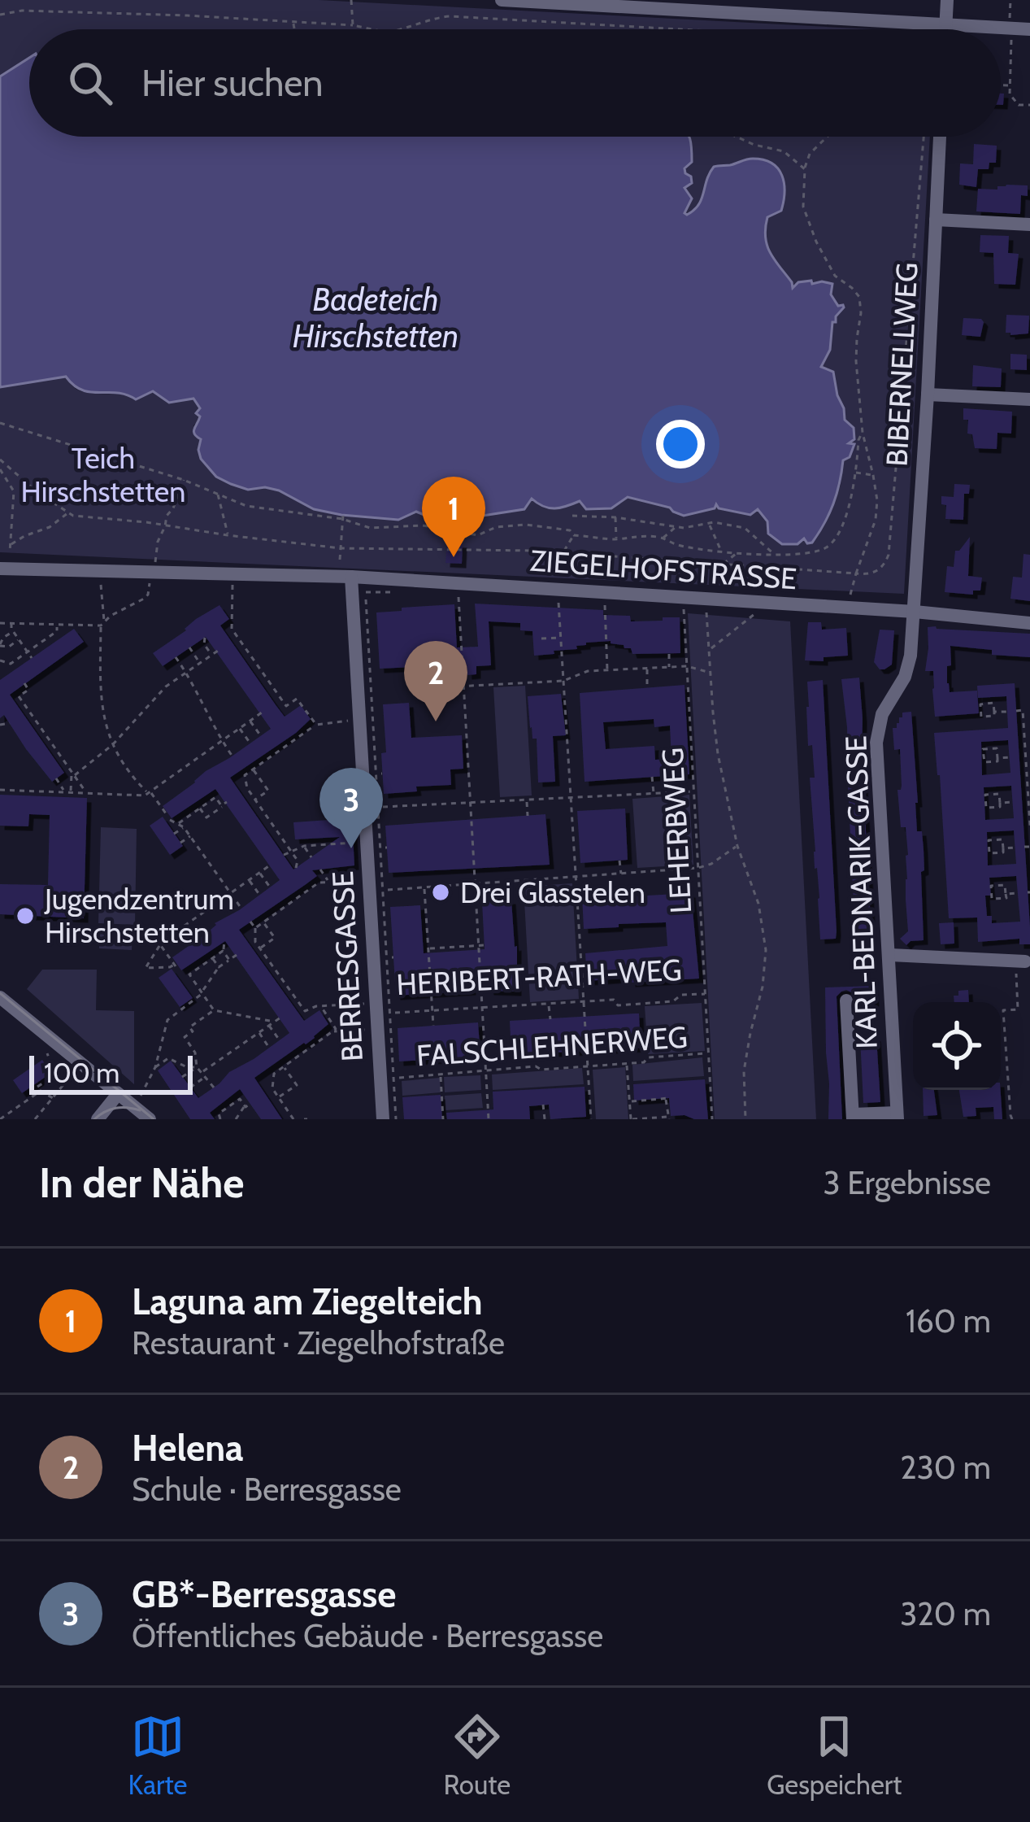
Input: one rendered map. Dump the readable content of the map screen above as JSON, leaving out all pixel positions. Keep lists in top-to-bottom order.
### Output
{
  "streets": {
    "street": [
      "BIBERNELLWEG",
      "ZIEGELHOFSTRASSE",
      "KARL-BEDNARIK-GASSE",
      "BERRESGASSE"
    ],
    "path": ["LEHERBWEG", "HERIBERT-RATH-WEG", "FALSCHLEHNERWEG"]
  },
  "crossings": [
    ["BIBERNELLWEG", "ZIEGELHOFSTRASSE"],
    ["BIBERNELLWEG", "KARL-BEDNARIK-GASSE"],
    ["ZIEGELHOFSTRASSE", "LEHERBWEG"],
    ["ZIEGELHOFSTRASSE", "KARL-BEDNARIK-GASSE"],
    ["ZIEGELHOFSTRASSE", "BERRESGASSE"],
    ["LEHERBWEG", "HERIBERT-RATH-WEG"],
    ["LEHERBWEG", "FALSCHLEHNERWEG"],
    ["BERRESGASSE", "HERIBERT-RATH-WEG"]
  ],
  "water": ["Badeteich Hirschstetten"],
  "parks": ["Teich Hirschstetten"],
  "places": ["Drei Glasstelen", "Jugendzentrum Hirschstetten"],
  "scale_bar": "100 m",
  "page": {
    "search": "Hier suchen",
    "pins": ["1", "2", "3"],
    "scale": "100 m",
    "heading": ["In der Nähe", "3 Ergebnisse"],
    "list": [
      {
        "mark": "1",
        "name": "Laguna am Ziegelteich",
        "note": "Restaurant · Ziegelhofstraße",
        "value": "160 m"
      },
      {
        "mark": "2",
        "name": "Helena",
        "note": "Schule · Berresgasse",
        "value": "230 m"
      },
      {
        "mark": "3",
        "name": "GB*-Berresgasse",
        "note": "Öffentliches Gebäude · Berresgasse",
        "value": "320 m"
      }
    ],
    "nav": ["Karte", "Route", "Gespeichert"]
  }
}
